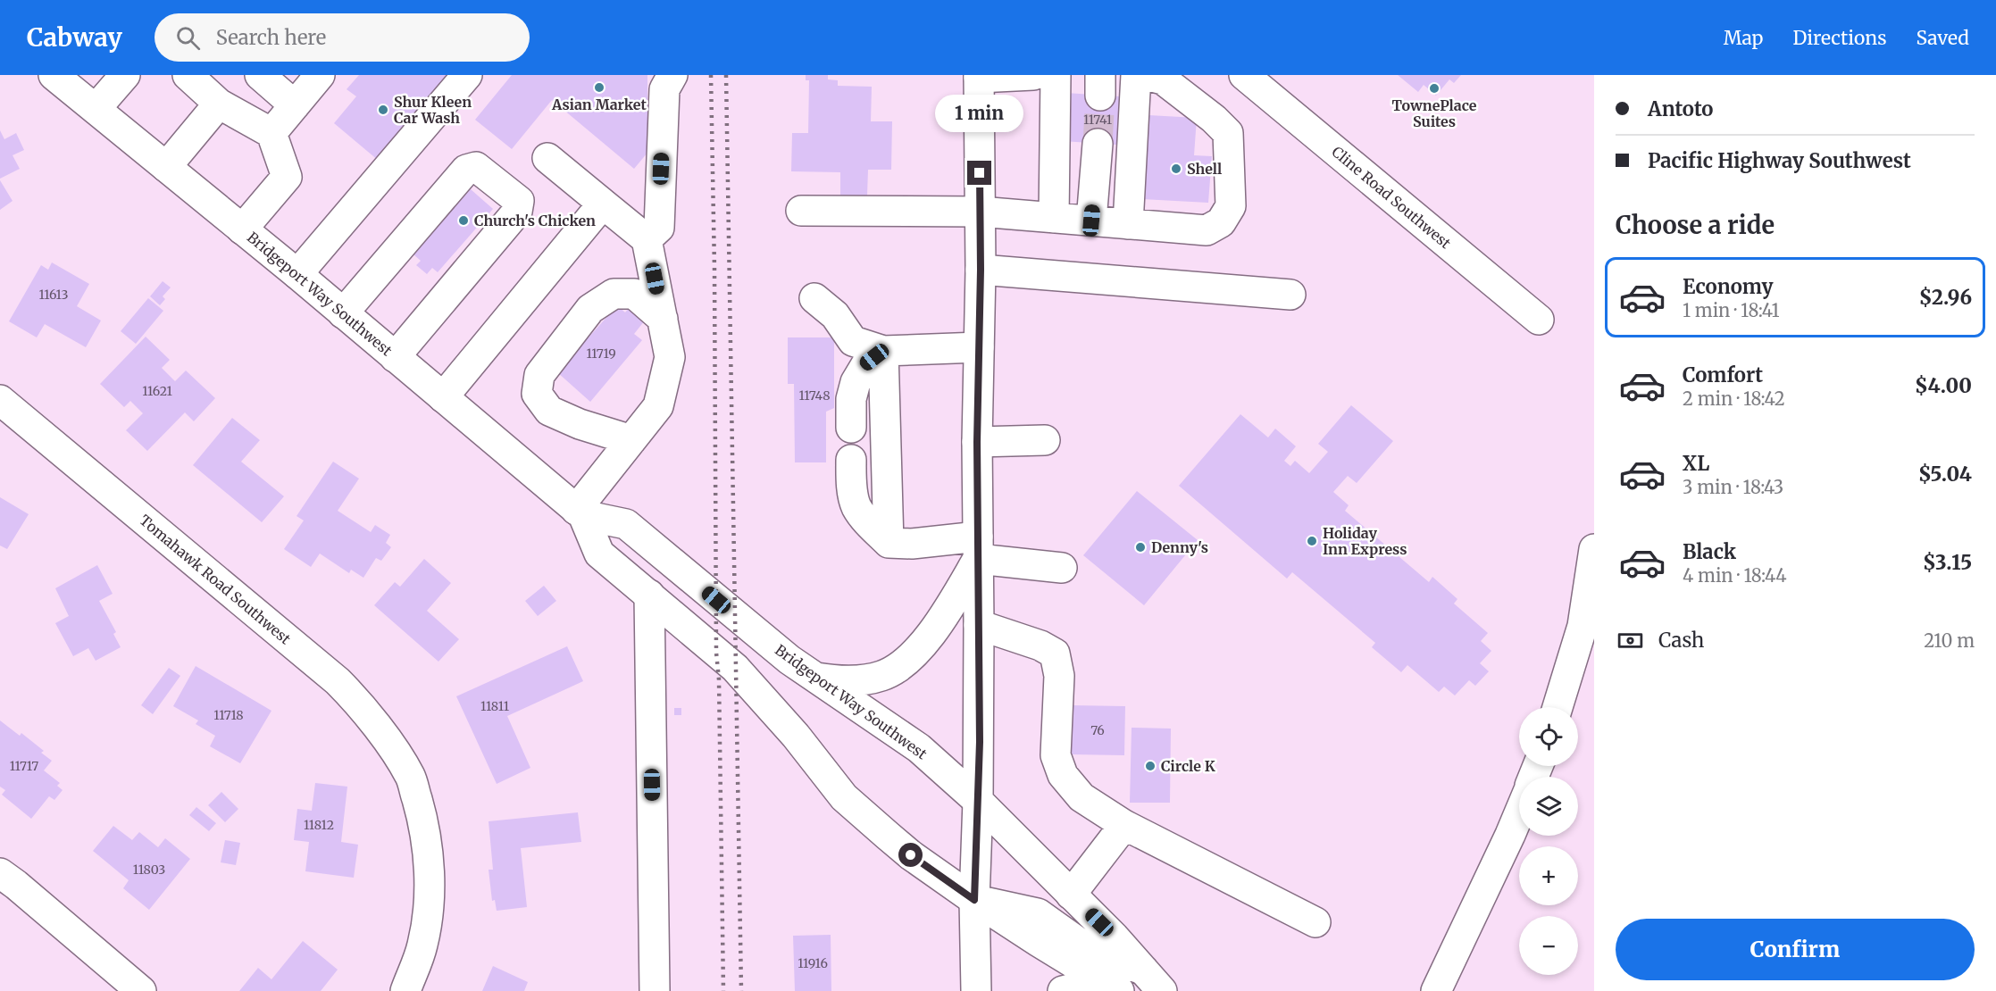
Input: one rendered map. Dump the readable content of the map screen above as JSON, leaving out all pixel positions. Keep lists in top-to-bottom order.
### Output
{
  "streets": {
    "main road": ["Cline Road Southwest", "Bridgeport Way Southwest", "Tomahawk Road Southwest"]
  },
  "places": [
    "Asian Market",
    "TownePlace Suites",
    "Shur Kleen Car Wash",
    "Shell",
    "Church's Chicken",
    "Holiday Inn Express",
    "Denny's",
    "Circle K"
  ],
  "house_numbers": [
    "11741",
    "11613",
    "11719",
    "11621",
    "11748",
    "11811",
    "11718",
    "76",
    "11717",
    "11812",
    "11803",
    "11916"
  ],
  "page": {
    "header": "Cabway",
    "search": "Search here",
    "nav": ["Map", "Directions", "Saved"],
    "banner": ["Antoto", "Pacific Highway Southwest"],
    "bubble": "1 min",
    "heading": "Choose a ride",
    "list": [
      {
        "name": "Economy",
        "note": "1 min · 18:41",
        "value": "$2.96"
      },
      {
        "name": "Comfort",
        "note": "2 min · 18:42",
        "value": "$4.00"
      },
      {
        "name": "XL",
        "note": "3 min · 18:43",
        "value": "$5.04"
      },
      {
        "name": "Black",
        "note": "4 min · 18:44",
        "value": "$3.15"
      }
    ],
    "pay": ["Cash", "210 m"],
    "map_buttons": ["+", "−"],
    "buttons": "Confirm"
  }
}
